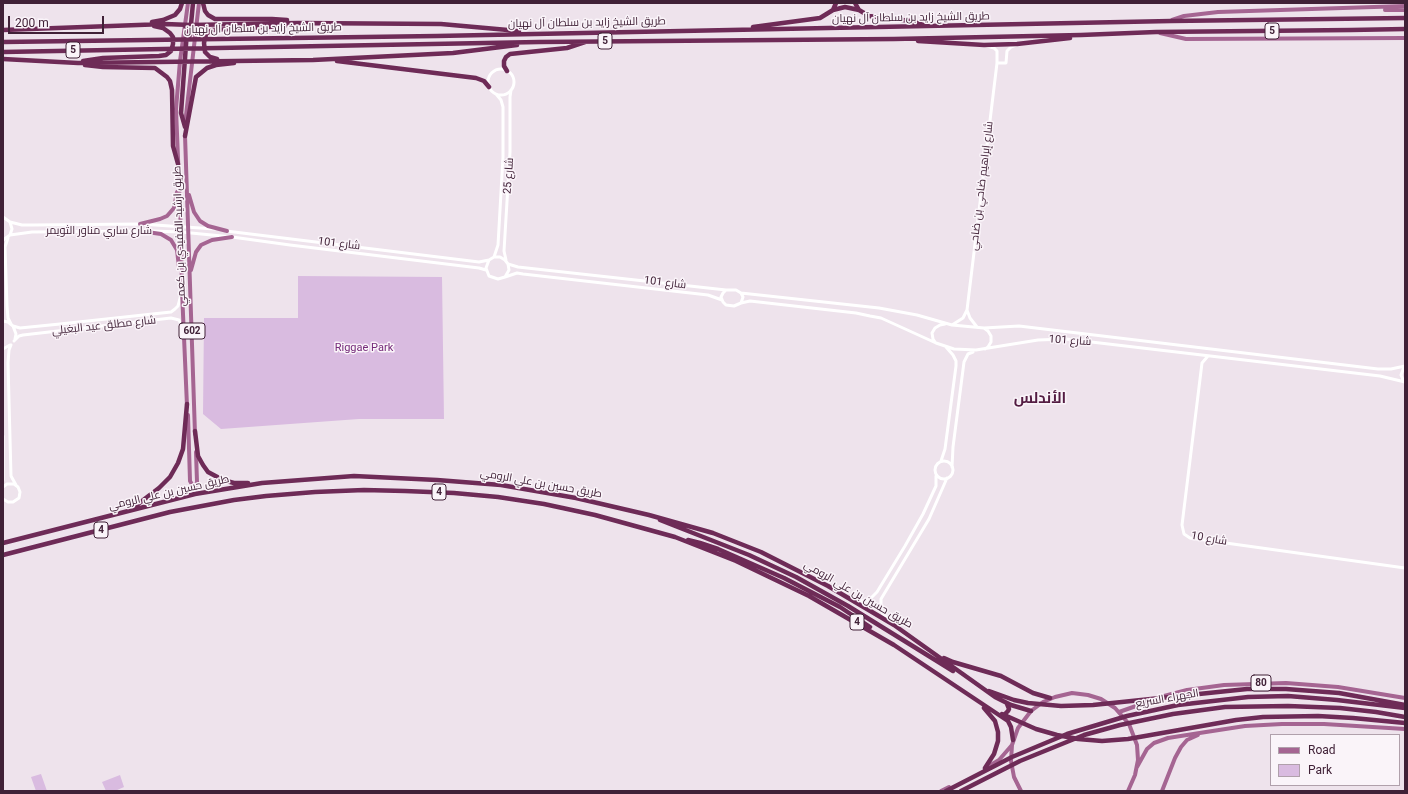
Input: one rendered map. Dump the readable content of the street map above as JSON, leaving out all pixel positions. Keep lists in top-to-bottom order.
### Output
{
  "streets": {
    "highway": [
      "طريق الشيخ زايد بن سلطان آل نهيان",
      "5",
      "طريق حسين بن علي الرومي",
      "4",
      "80",
      "الجهراء السريع"
    ],
    "main road": ["طريق ارشيد القفيدي بن كعمي", "602"],
    "street": [
      "شارع 25",
      "شارع إبراهيم ضاحي بن ضاحي",
      "شارع ساري مناور الثويمر",
      "شارع 101",
      "شارع مطلق عيد البغيلي",
      "شارع 10"
    ]
  },
  "crossings": [
    ["شارع 25", "شارع 101"],
    ["شارع ساري مناور الثويمر", "طريق ارشيد القفيدي بن كعمي"],
    ["شارع ساري مناور الثويمر", "شارع 101"],
    ["طريق ارشيد القفيدي بن كعمي", "شارع 101"],
    ["طريق ارشيد القفيدي بن كعمي", "شارع مطلق عيد البغيلي"]
  ],
  "districts": ["الأندلس"],
  "parks": ["Riggae Park"],
  "legend": ["Road", "Park"],
  "scale_bar": "200 m"
}
